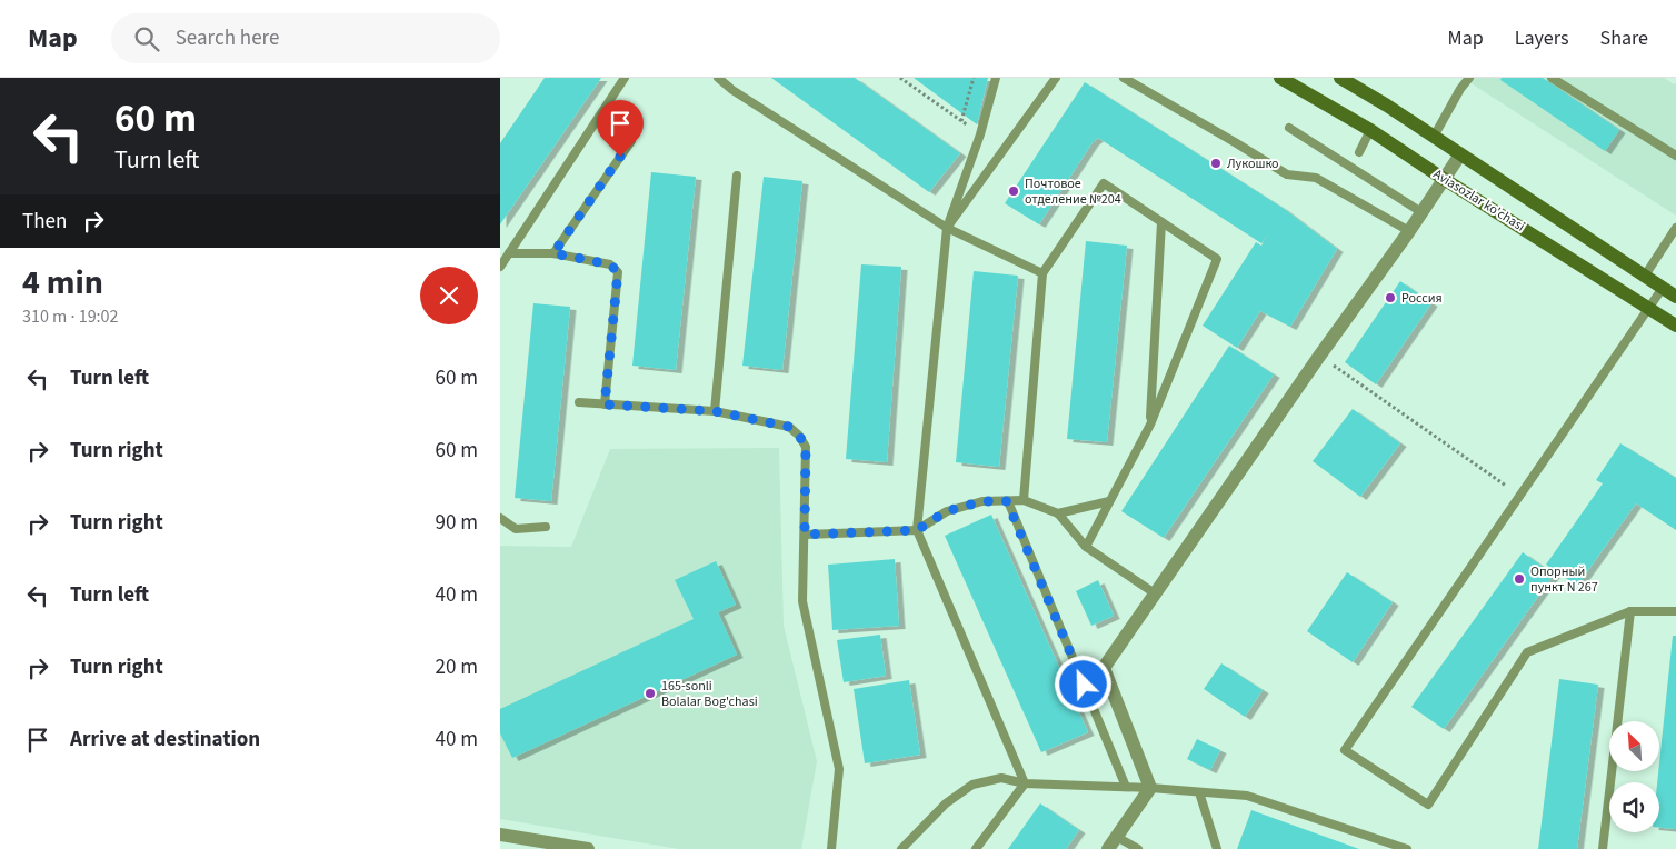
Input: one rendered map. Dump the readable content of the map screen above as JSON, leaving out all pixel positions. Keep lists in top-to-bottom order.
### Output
{
  "streets": {
    "main road": ["Aviasozlar ko'chasi"]
  },
  "places": [
    "Лукошко",
    "Почтовое отделение №204",
    "Россия",
    "Опорный пункт N 267",
    "165-sonli Bolalar Bog'chasi"
  ],
  "north": "top left",
  "page": {
    "header": "Map",
    "search": "Search here",
    "nav": ["Map", "Layers", "Share"],
    "turn": ["60 m", "Turn left"],
    "then": "Then",
    "heading": ["4 min", "310 m · 19:02"],
    "list": [
      {
        "name": "Turn left",
        "value": "60 m"
      },
      {
        "name": "Turn right",
        "value": "60 m"
      },
      {
        "name": "Turn right",
        "value": "90 m"
      },
      {
        "name": "Turn left",
        "value": "40 m"
      },
      {
        "name": "Turn right",
        "value": "20 m"
      },
      {
        "name": "Arrive at destination",
        "value": "40 m"
      }
    ]
  }
}
